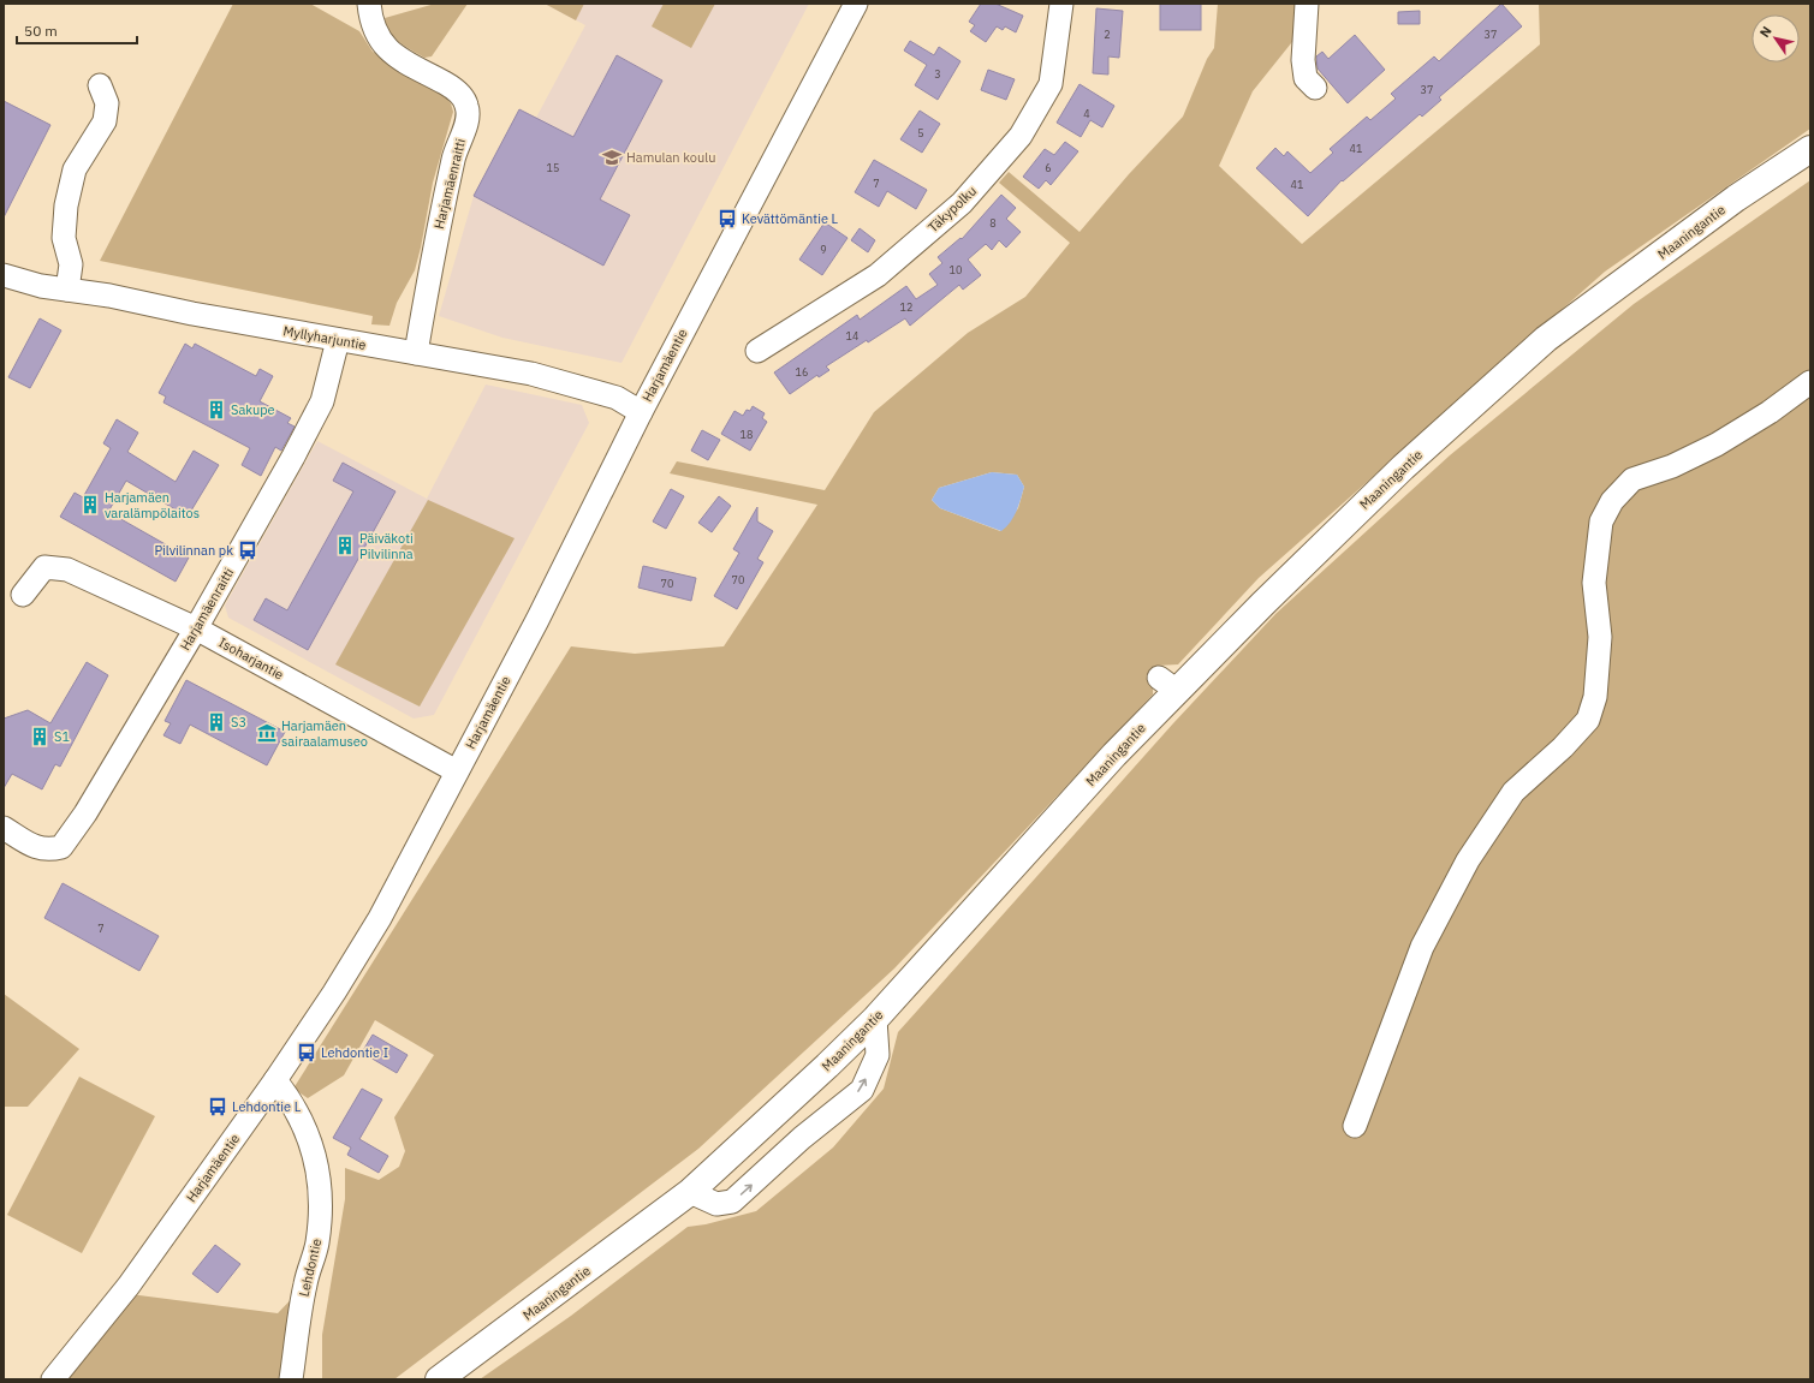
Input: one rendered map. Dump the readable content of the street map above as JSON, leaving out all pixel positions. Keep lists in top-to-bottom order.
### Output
{
  "streets": {
    "main road": ["Maaningantie"],
    "street": [
      "Harjamäenraitti",
      "Täkypolku",
      "Myllyharjuntie",
      "Harjamäentie",
      "Isoharjantie",
      "Lehdontie"
    ]
  },
  "crossings": [
    ["Harjamäenraitti", "Myllyharjuntie"],
    ["Harjamäenraitti", "Isoharjantie"],
    ["Myllyharjuntie", "Harjamäentie"],
    ["Harjamäentie", "Isoharjantie"],
    ["Harjamäentie", "Lehdontie"]
  ],
  "places": {
    "school or university": ["Hamulan koulu"],
    "bus stop": [
      "Kevättömäntie L",
      "Pilvilinnan pk",
      "Lehdontie I",
      "Lehdontie L"
    ],
    "building": [
      "Sakupe",
      "Harjamäen varalämpölaitos",
      "Päiväkoti Pilvilinna",
      "S3",
      "S1"
    ],
    "museum": ["Harjamäen sairaalamuseo"]
  },
  "house_numbers": [
    "2",
    "37",
    "3",
    "37",
    "4",
    "5",
    "41",
    "15",
    "6",
    "7",
    "41",
    "8",
    "9",
    "10",
    "12",
    "14",
    "16",
    "18",
    "70",
    "70",
    "7"
  ],
  "scale_bar": "50 m",
  "north": "top left"
}
